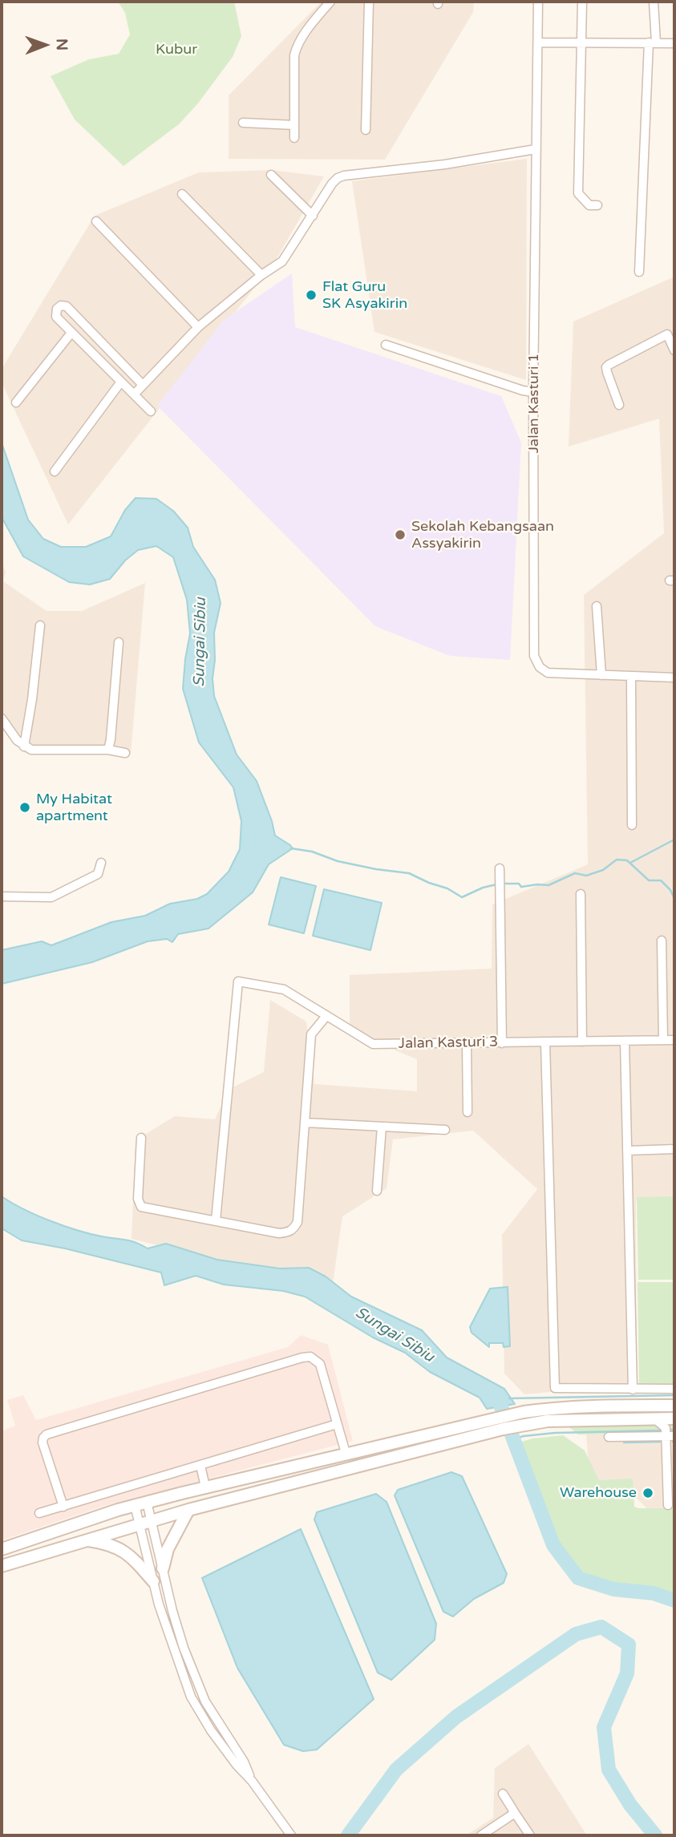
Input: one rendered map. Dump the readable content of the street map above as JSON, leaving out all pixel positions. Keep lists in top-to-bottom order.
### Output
{
  "streets": {
    "street": ["Jalan Kasturi 1", "Jalan Kasturi 3"]
  },
  "water": ["Sungai Sibiu"],
  "parks": ["Kubur"],
  "places": [
    "Flat Guru SK Asyakirin",
    "Sekolah Kebangsaan Assyakirin",
    "My Habitat apartment",
    "Warehouse"
  ],
  "north": "right"
}
